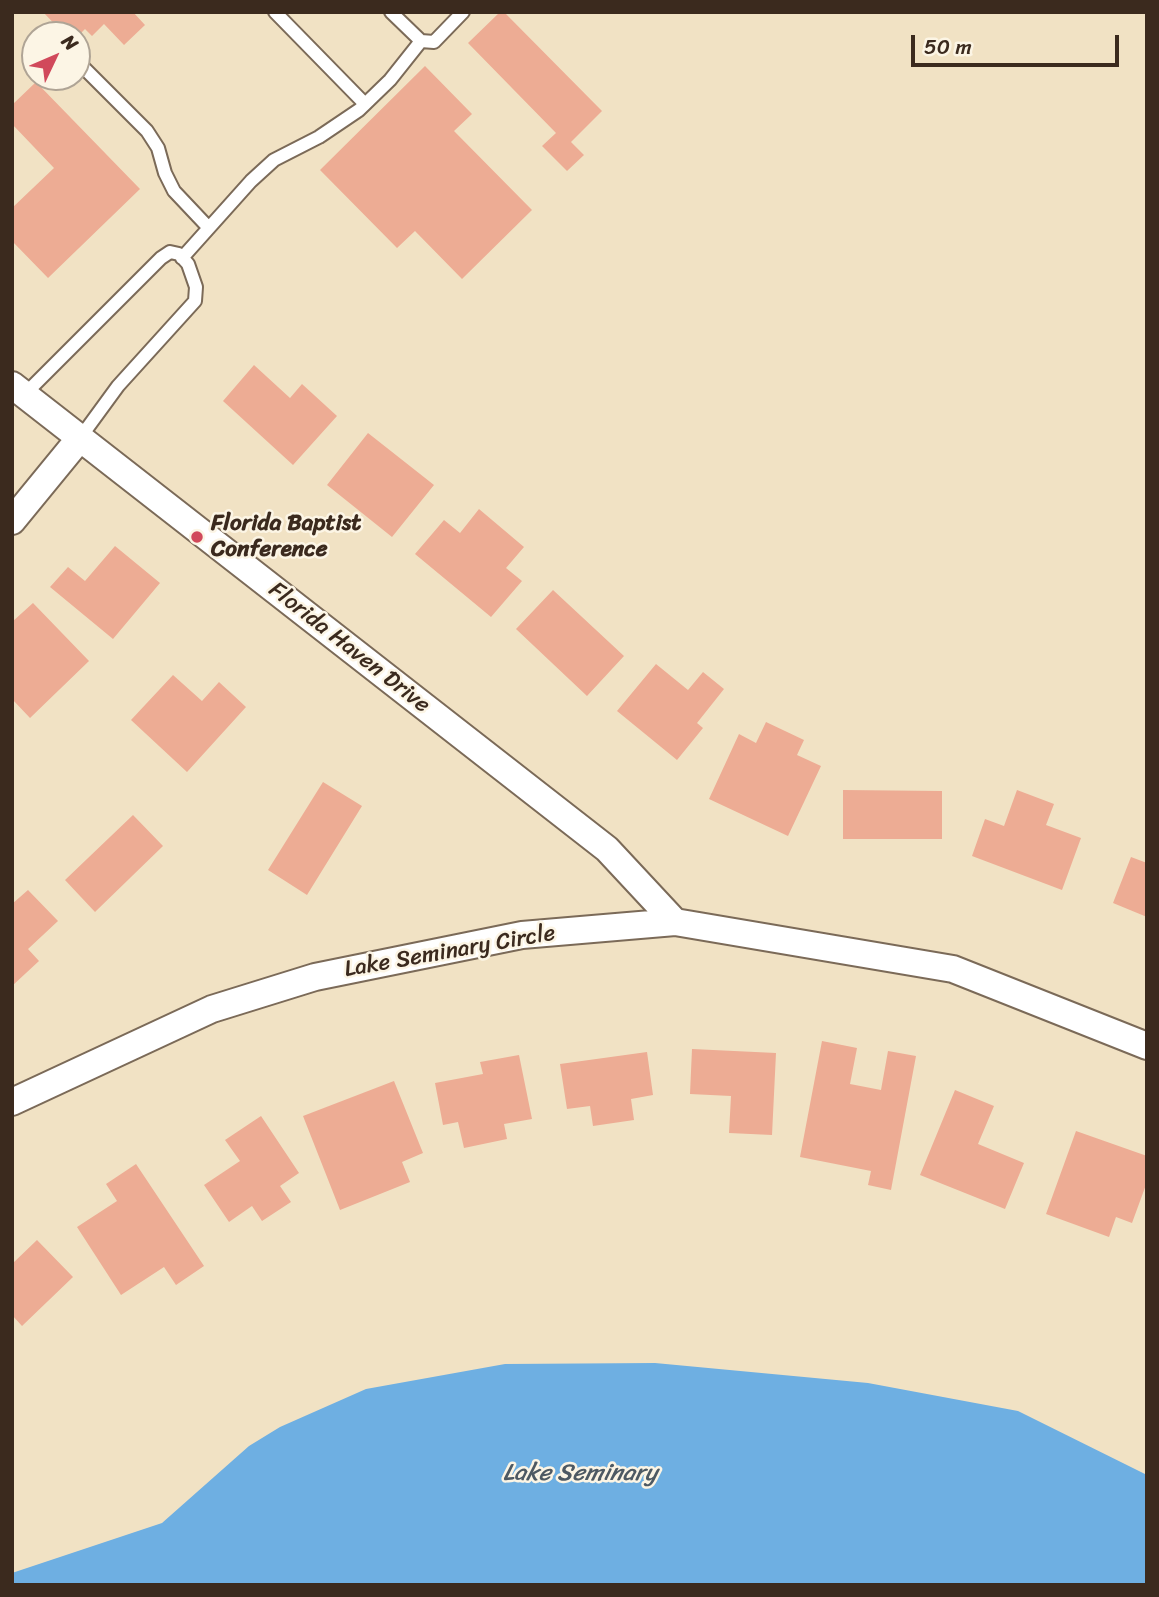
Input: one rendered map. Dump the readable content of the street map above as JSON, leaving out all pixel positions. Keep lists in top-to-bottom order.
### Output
{
  "streets": {
    "street": ["Florida Haven Drive", "Lake Seminary Circle"]
  },
  "crossings": [
    ["Florida Haven Drive", "Lake Seminary Circle"]
  ],
  "water": ["Lake Seminary"],
  "places": ["Florida Baptist Conference"],
  "scale_bar": "50 m",
  "north": "top right"
}
